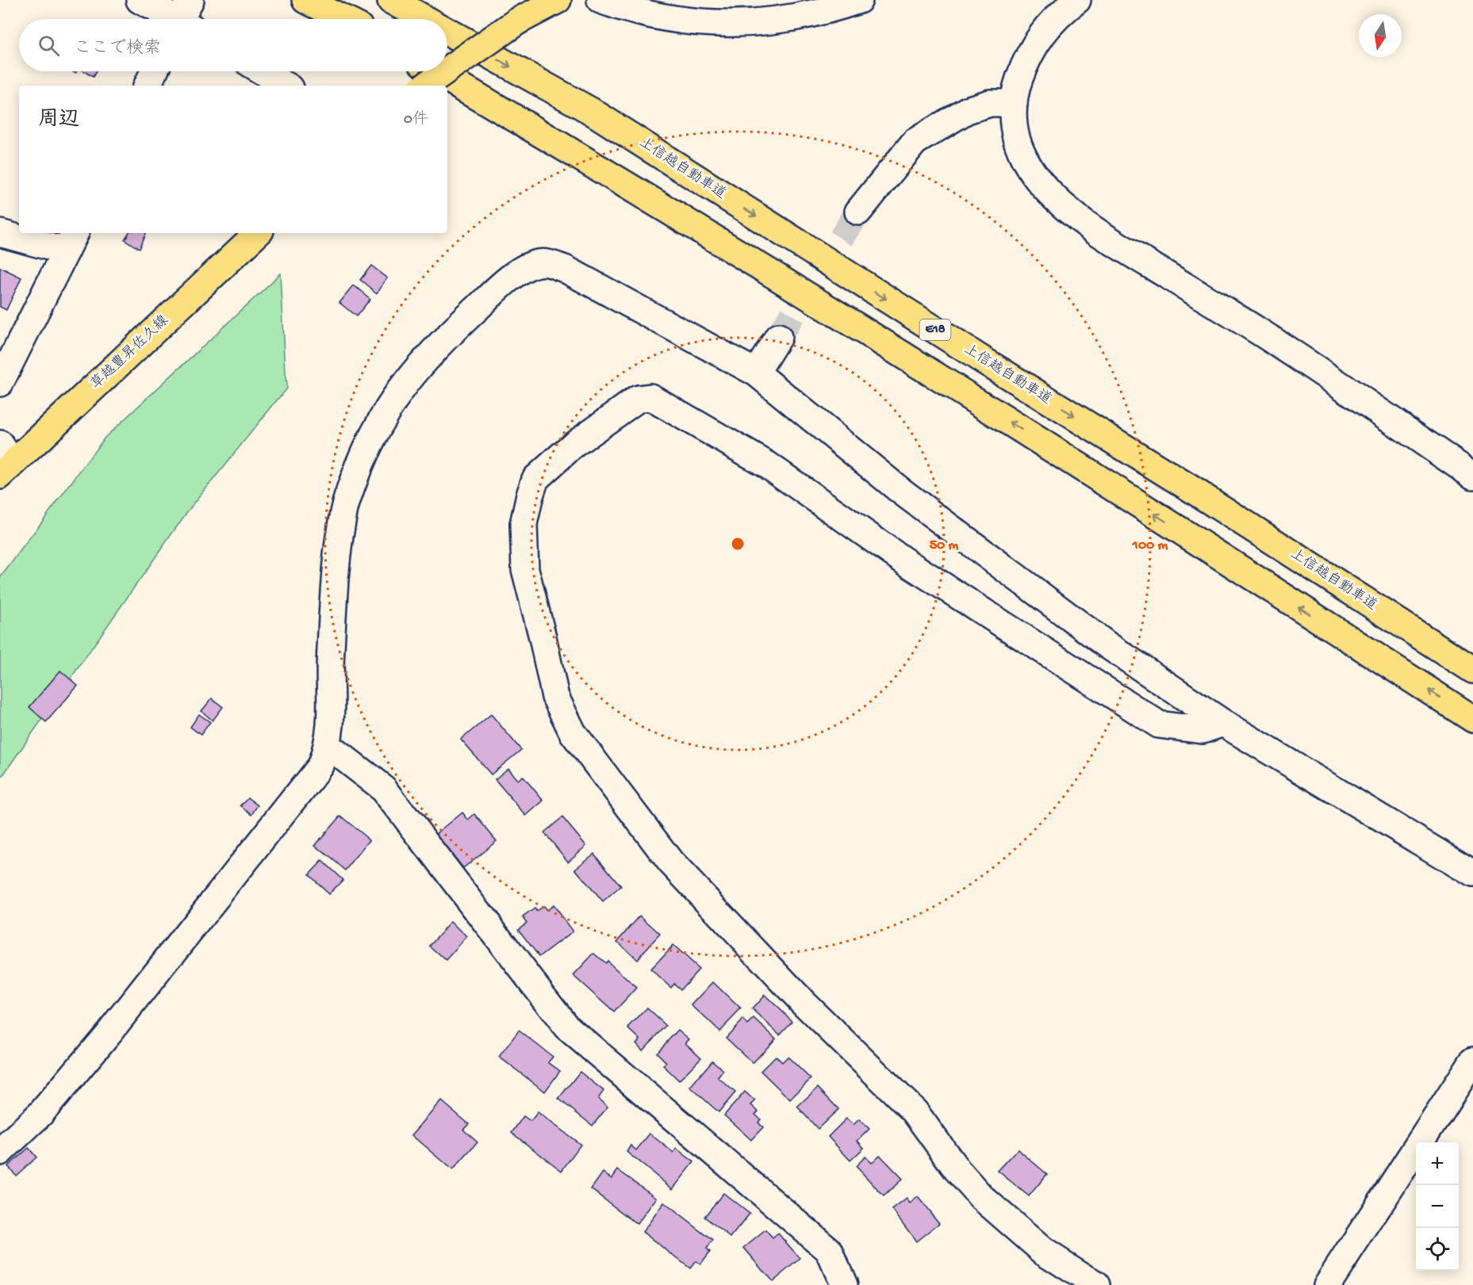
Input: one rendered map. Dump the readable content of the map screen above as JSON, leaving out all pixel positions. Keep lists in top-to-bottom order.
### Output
{
  "streets": {
    "main road": ["上信越自動車道", "E18", "草越豊昇佐久線"]
  },
  "north": "bottom",
  "page": {
    "search": "ここで検索",
    "heading": ["周辺", "0件"],
    "map_buttons": ["+", "−"]
  },
  "rings": ["50 m", "100 m"]
}
